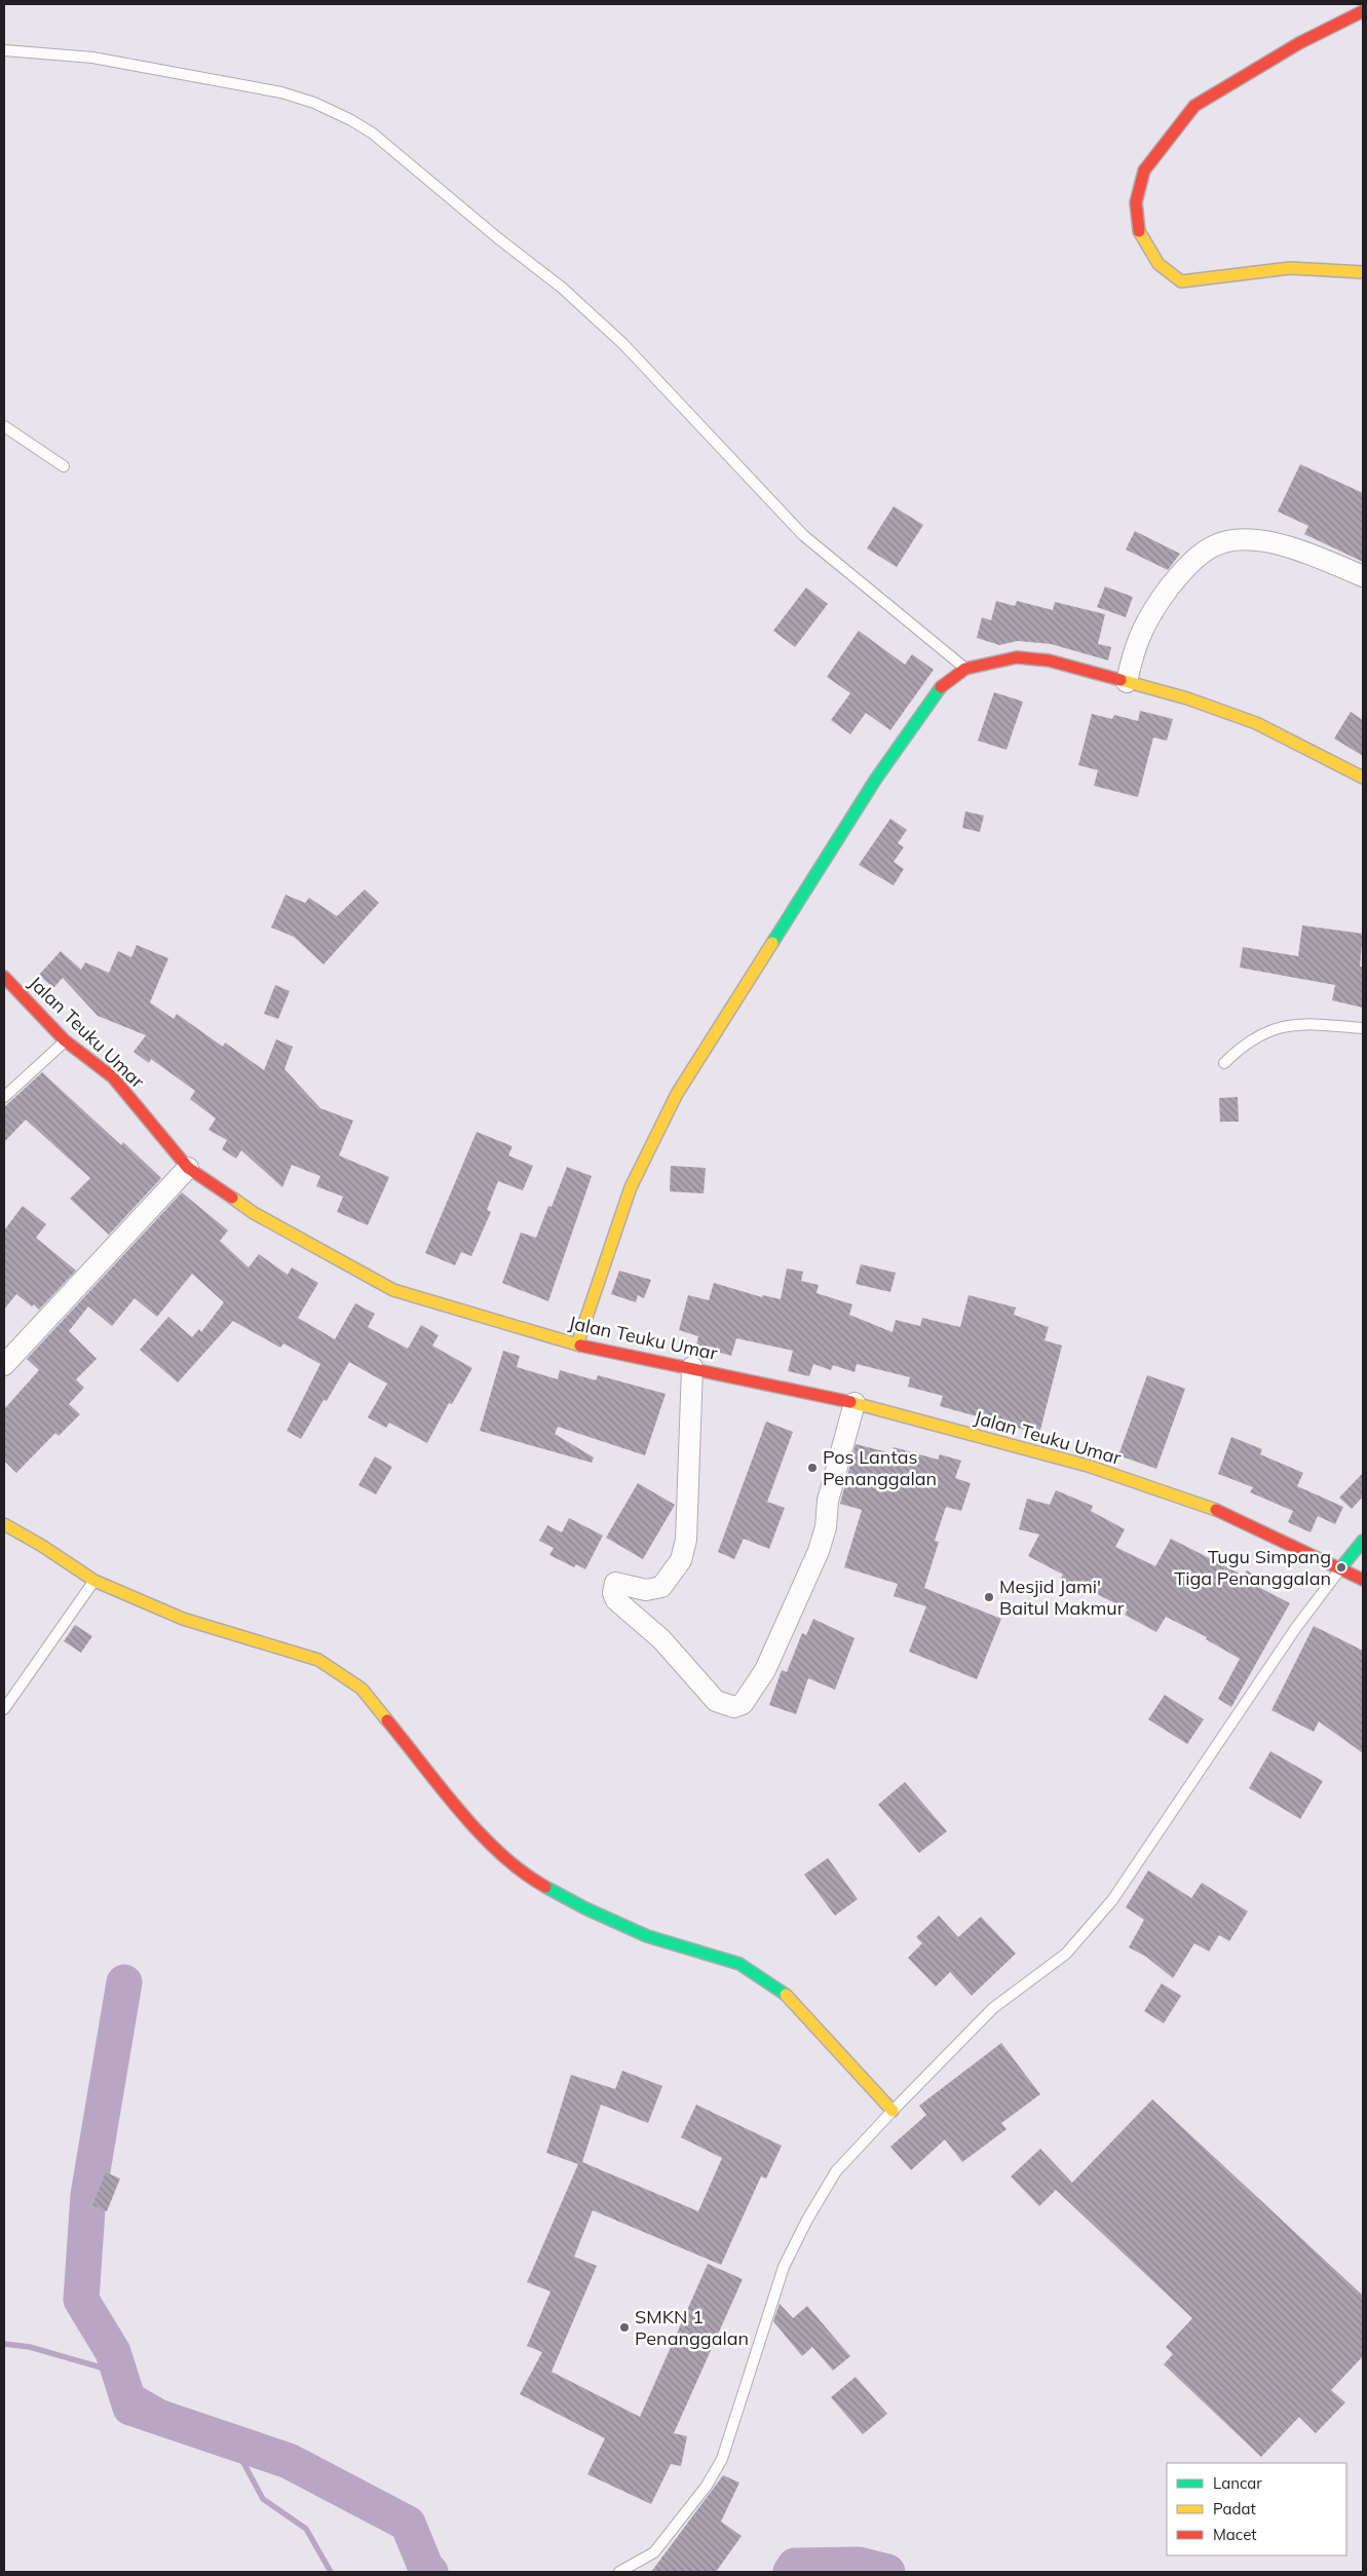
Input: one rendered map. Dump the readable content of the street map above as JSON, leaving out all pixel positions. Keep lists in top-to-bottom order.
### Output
{
  "streets": {
    "main road": ["Jalan Teuku Umar"]
  },
  "places": [
    "Pos Lantas Penanggalan",
    "Tugu Simpang Tiga Penanggalan",
    "Mesjid Jami' Baitul Makmur",
    "SMKN 1 Penanggalan"
  ],
  "legend": ["Lancar", "Padat", "Macet"]
}
